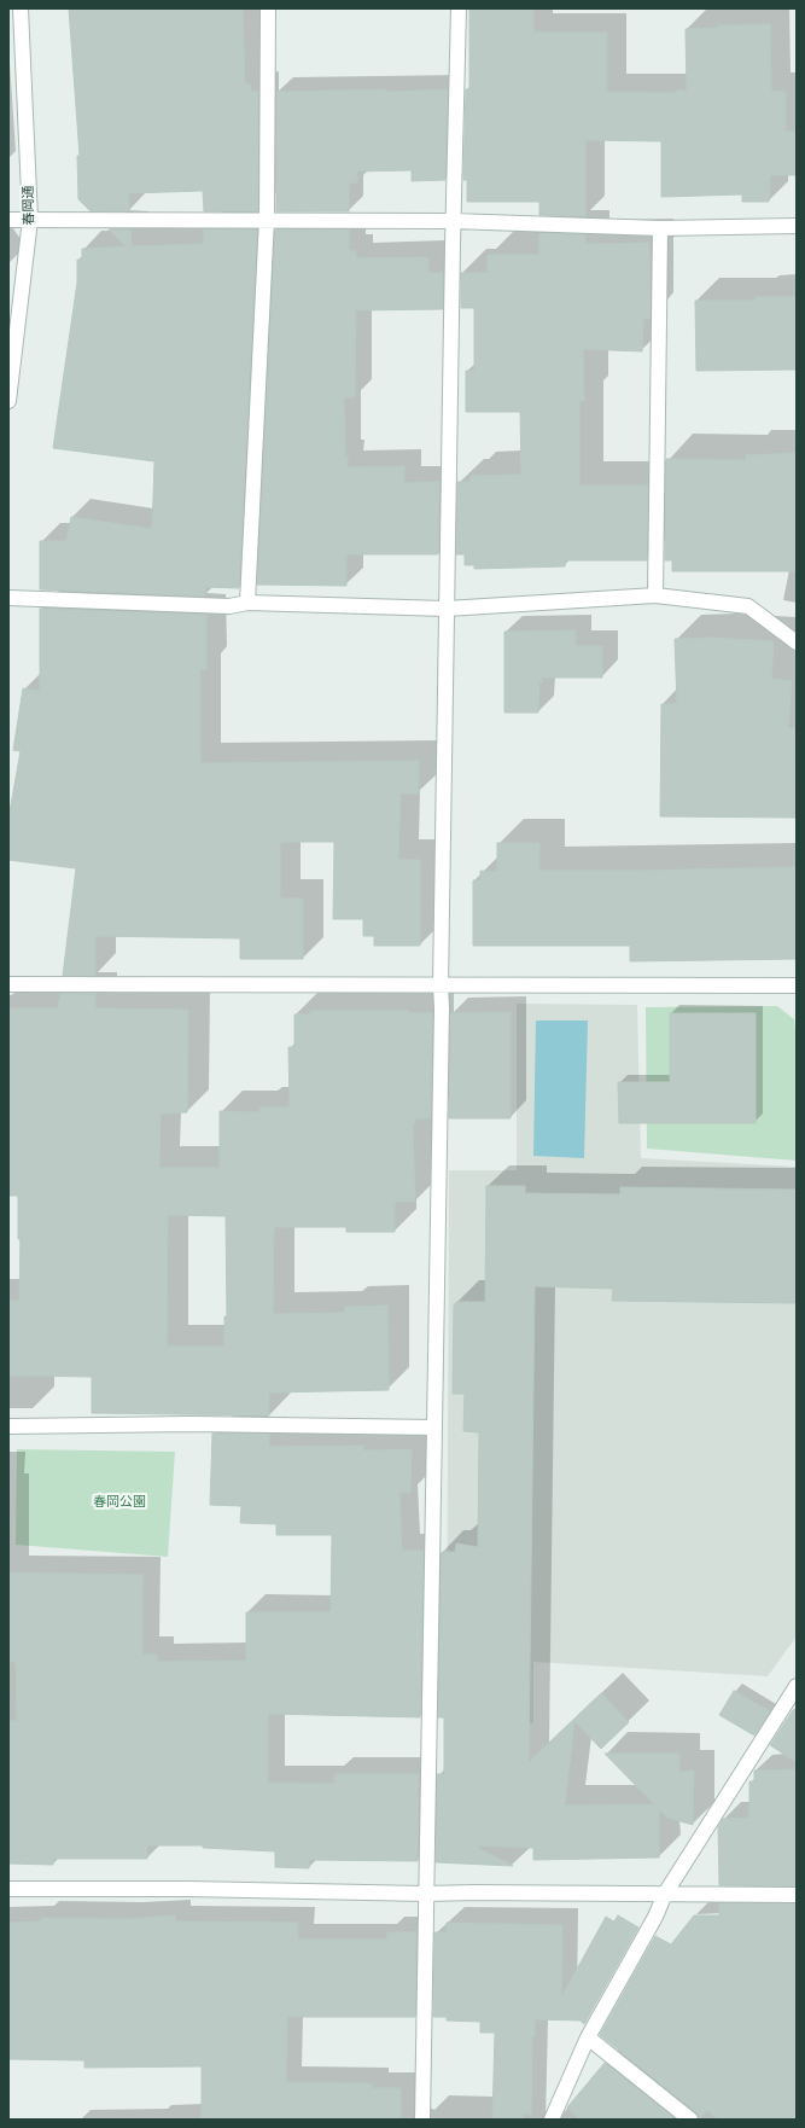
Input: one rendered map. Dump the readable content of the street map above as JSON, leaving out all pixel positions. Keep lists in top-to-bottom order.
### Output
{
  "streets": {
    "street": ["春岡通"]
  },
  "parks": ["春岡公園"]
}
